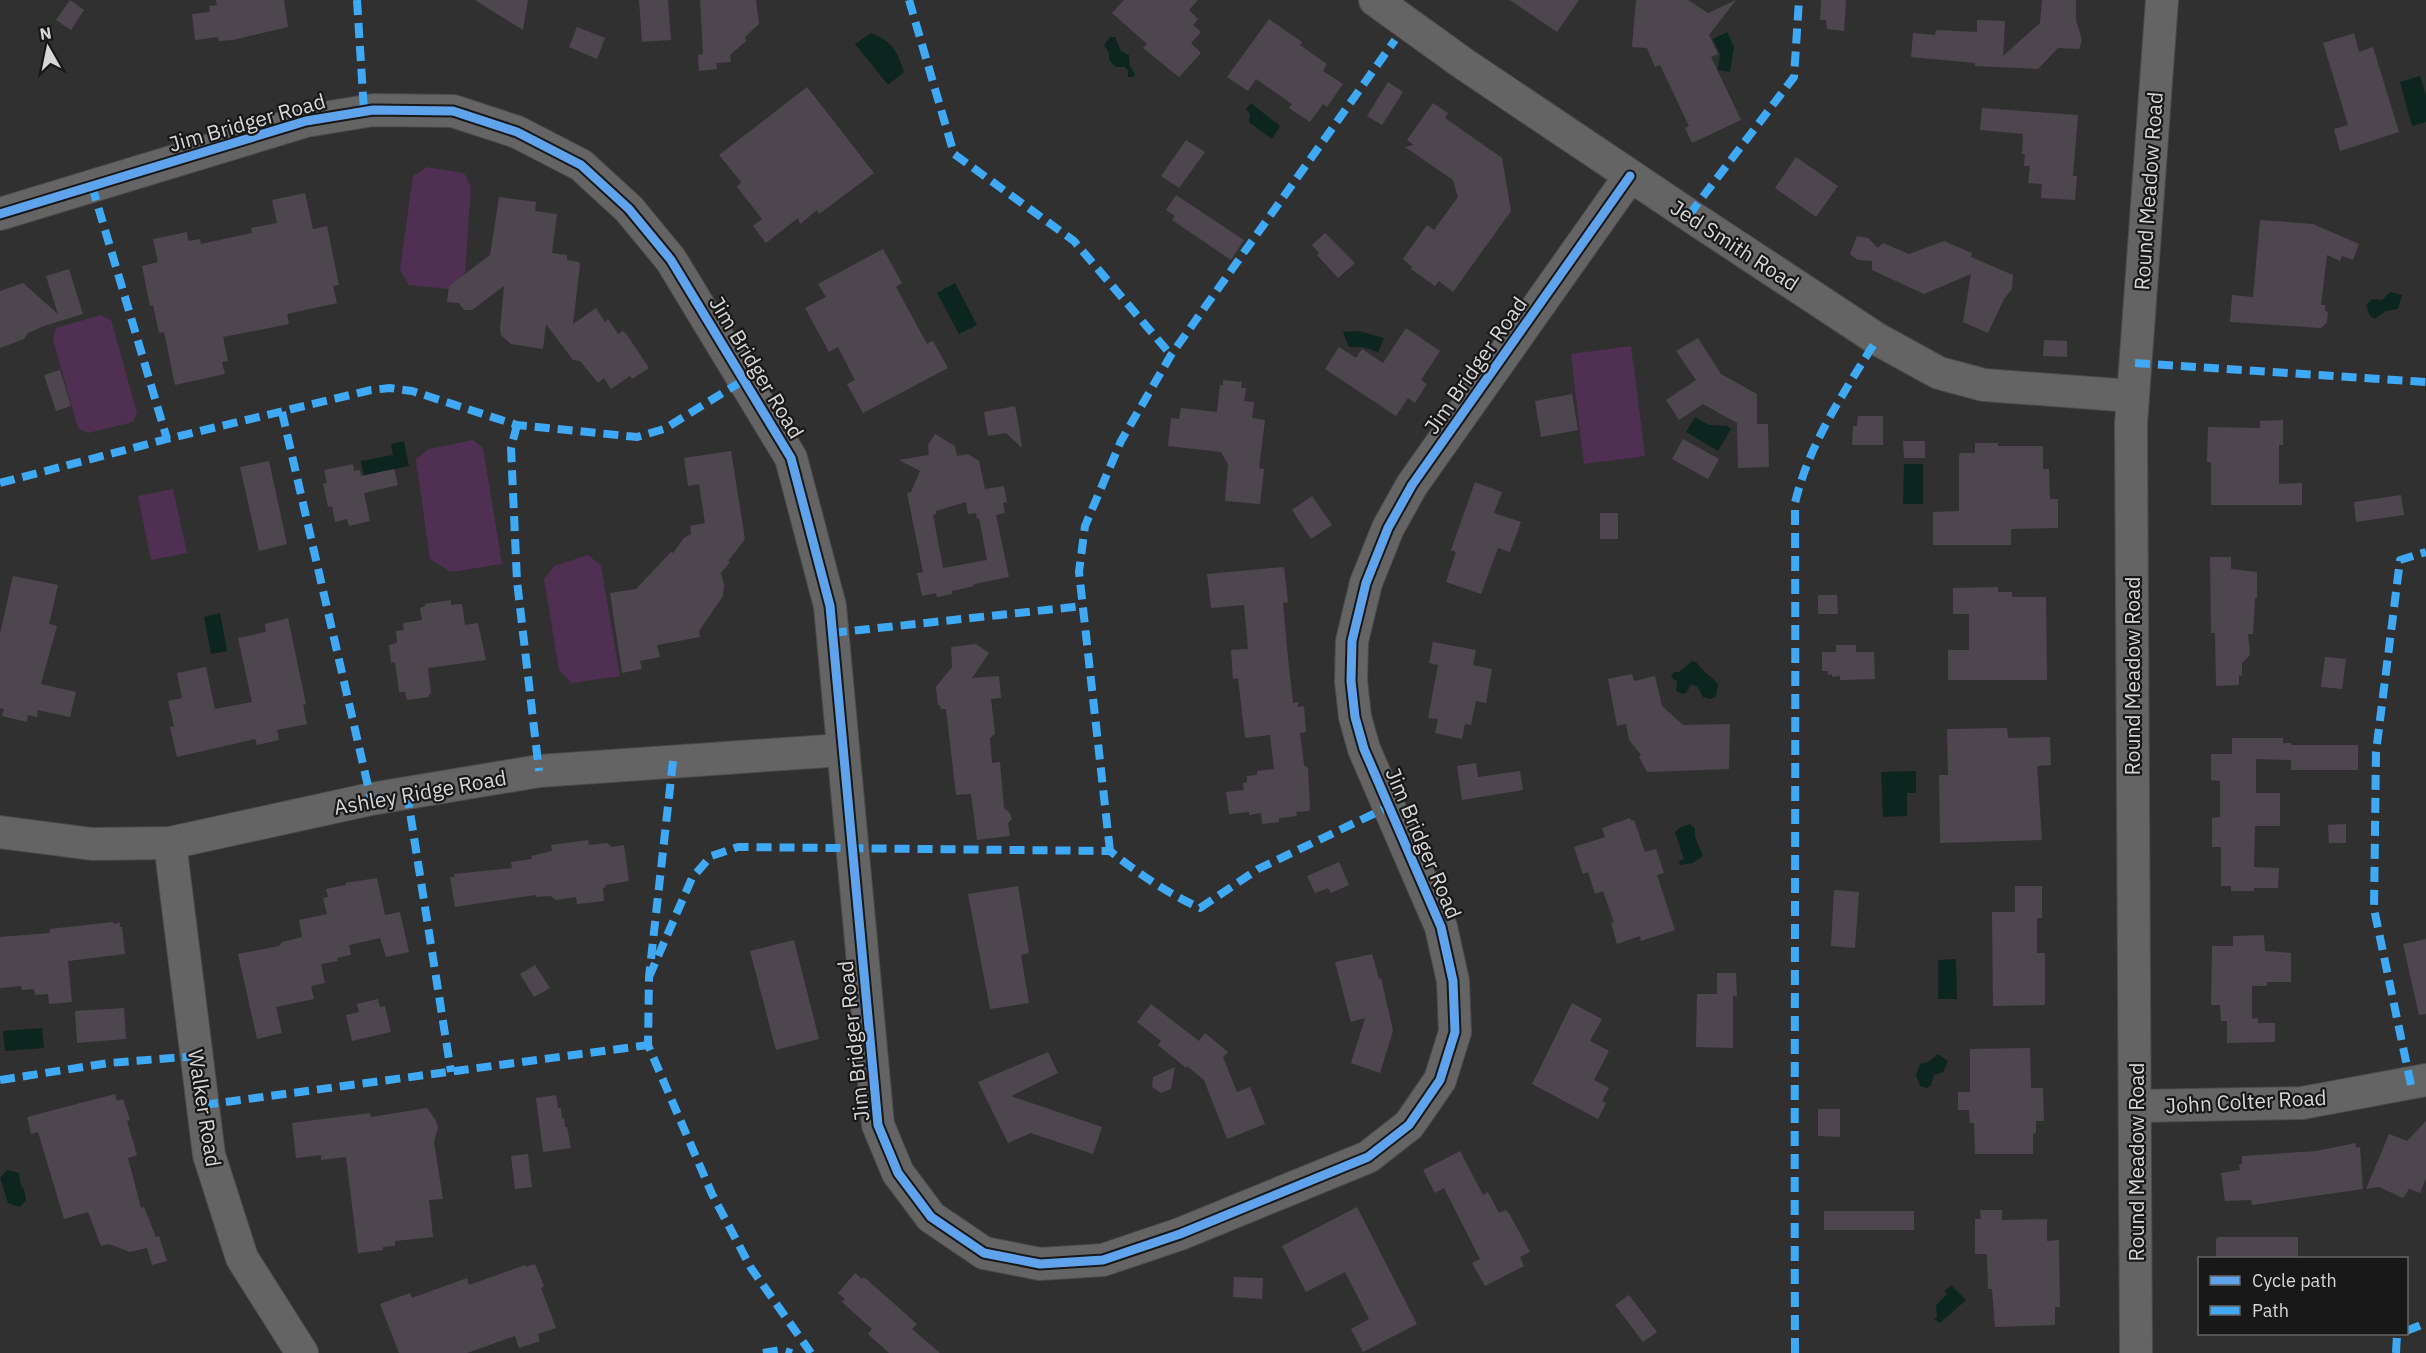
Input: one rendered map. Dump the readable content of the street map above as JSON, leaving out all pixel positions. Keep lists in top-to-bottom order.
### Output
{
  "streets": {
    "street": [
      "Jim Bridger Road",
      "Round Meadow Road",
      "Jed Smith Road",
      "Ashley Ridge Road",
      "John Colter Road",
      "Walker Road"
    ]
  },
  "crossings": [
    ["Jim Bridger Road", "Jed Smith Road"],
    ["Jim Bridger Road", "Ashley Ridge Road"],
    ["Round Meadow Road", "Jed Smith Road"],
    ["Round Meadow Road", "John Colter Road"],
    ["Ashley Ridge Road", "Walker Road"]
  ],
  "legend": ["Cycle path", "Path"],
  "north": "top"
}
